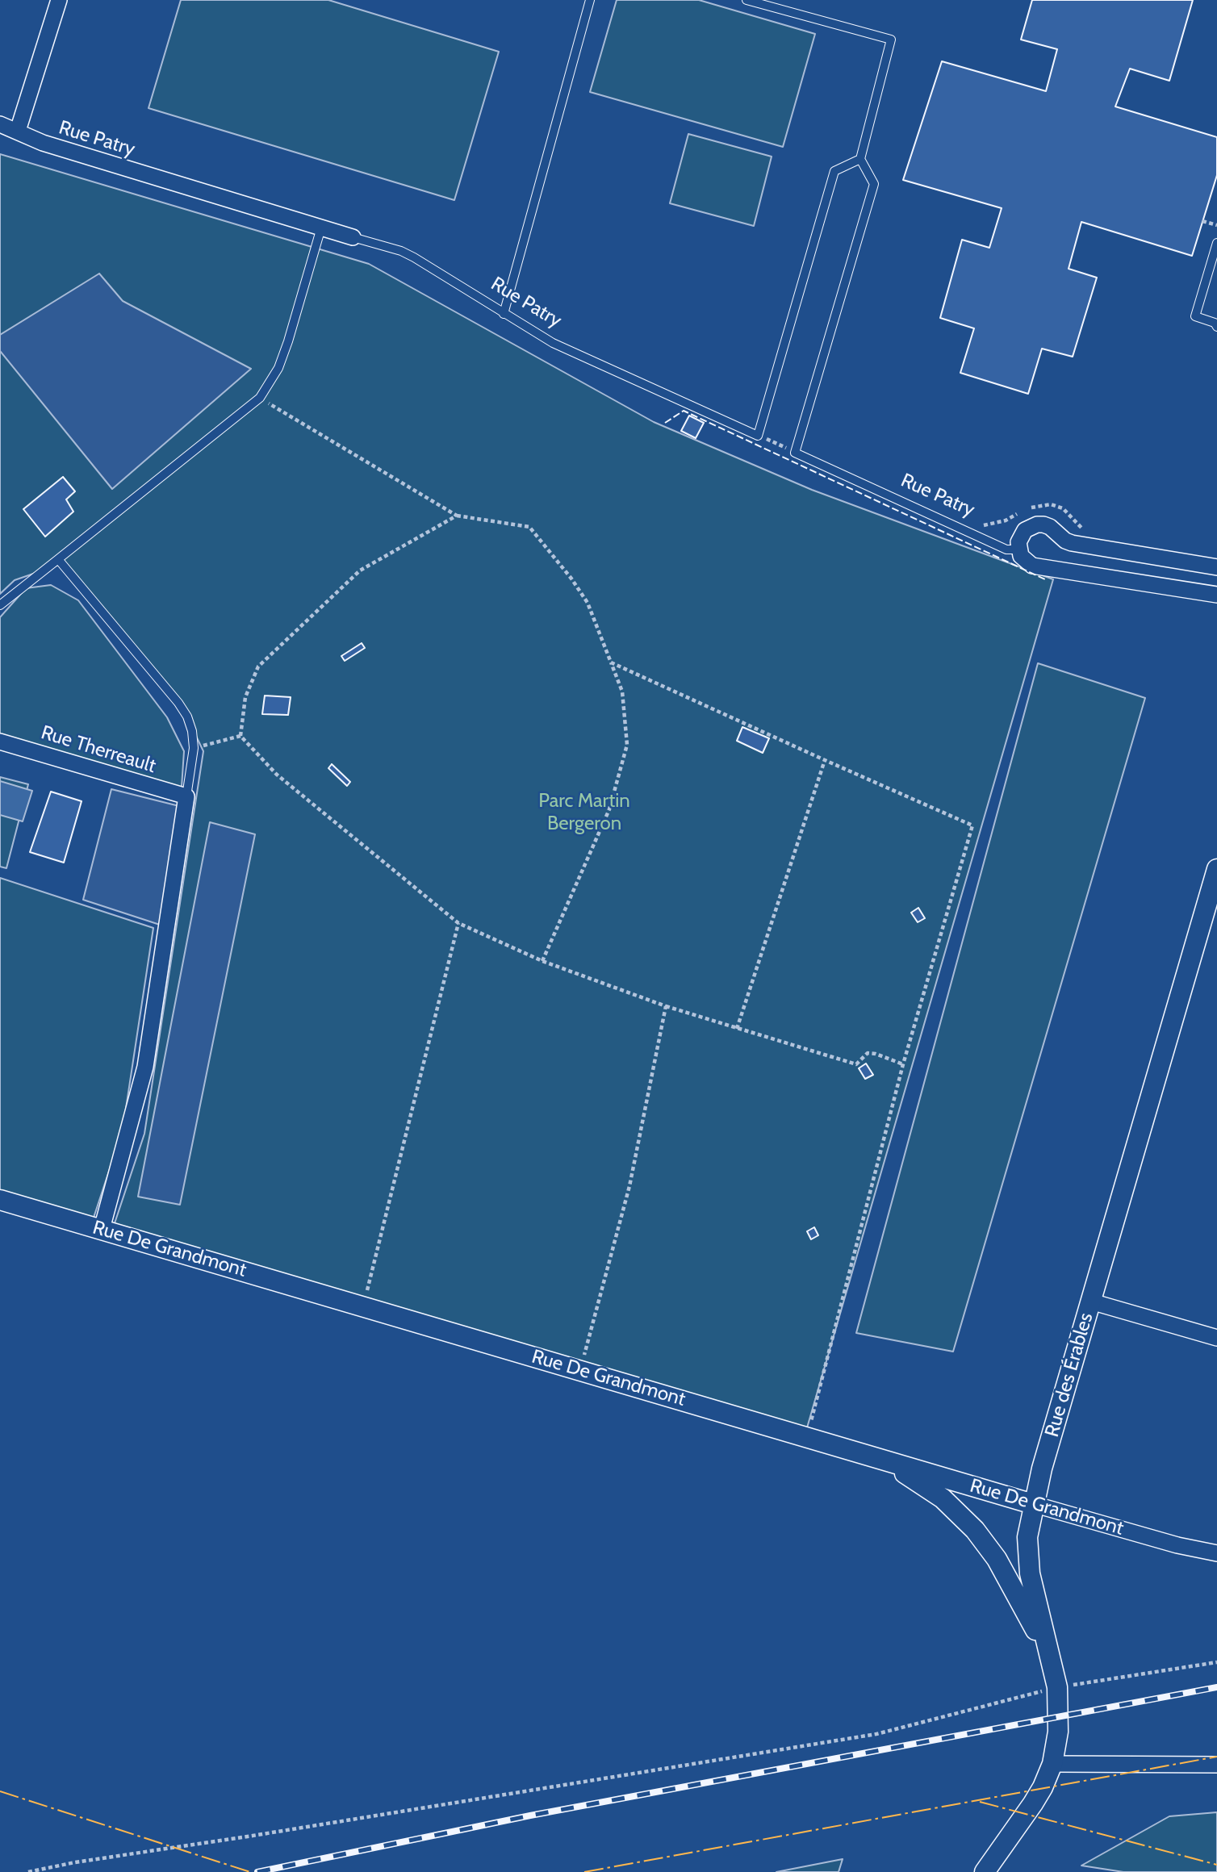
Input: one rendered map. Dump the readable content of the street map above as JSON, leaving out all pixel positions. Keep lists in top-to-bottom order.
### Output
{
  "streets": {
    "street": [
      "Rue Patry",
      "Rue Therreault",
      "Rue De Grandmont",
      "Rue des Érables"
    ]
  },
  "crossings": [
    ["Rue De Grandmont", "Rue des Érables"]
  ],
  "parks": ["Parc Martin Bergeron"]
}
